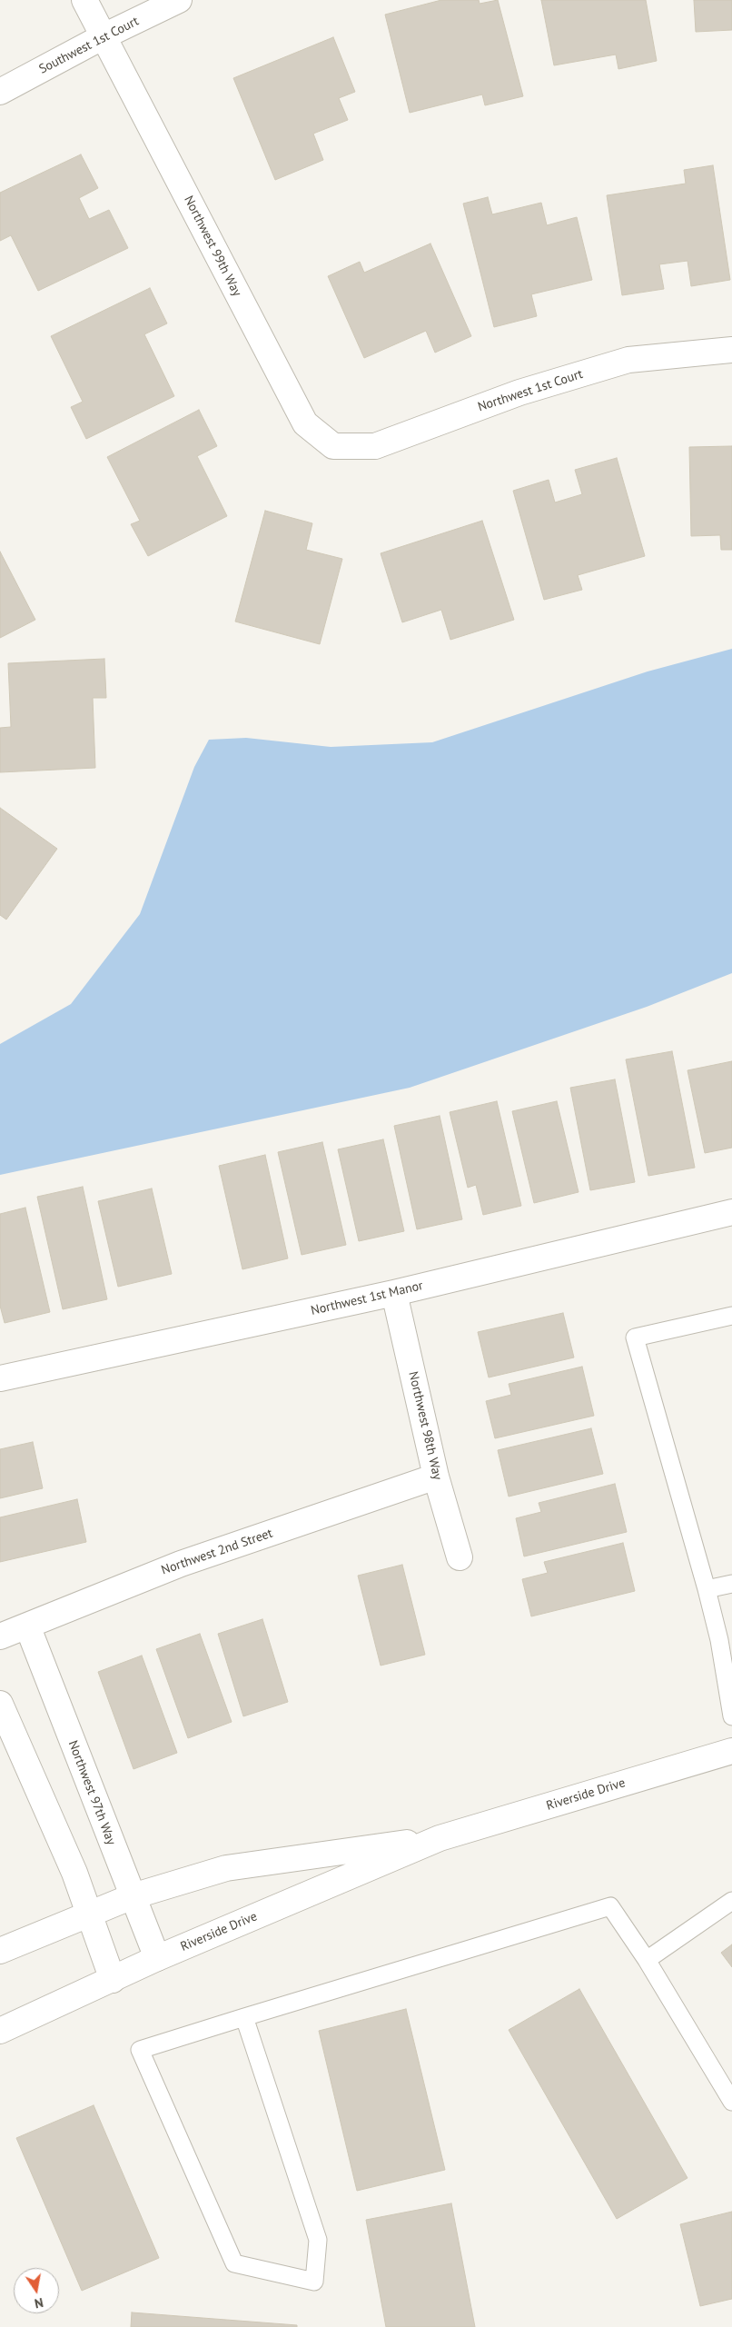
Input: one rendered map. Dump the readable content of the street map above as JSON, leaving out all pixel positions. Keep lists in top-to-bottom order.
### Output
{
  "streets": {
    "street": [
      "Southwest 1st Court",
      "Northwest 99th Way",
      "Northwest 1st Court",
      "Northwest 1st Manor",
      "Northwest 98th Way",
      "Northwest 2nd Street",
      "Northwest 97th Way",
      "Riverside Drive"
    ]
  },
  "crossings": [
    ["Southwest 1st Court", "Northwest 99th Way"],
    ["Northwest 99th Way", "Northwest 1st Court"],
    ["Northwest 1st Manor", "Northwest 98th Way"],
    ["Northwest 98th Way", "Northwest 2nd Street"],
    ["Northwest 2nd Street", "Northwest 97th Way"],
    ["Northwest 97th Way", "Riverside Drive"]
  ],
  "north": "bottom"
}
